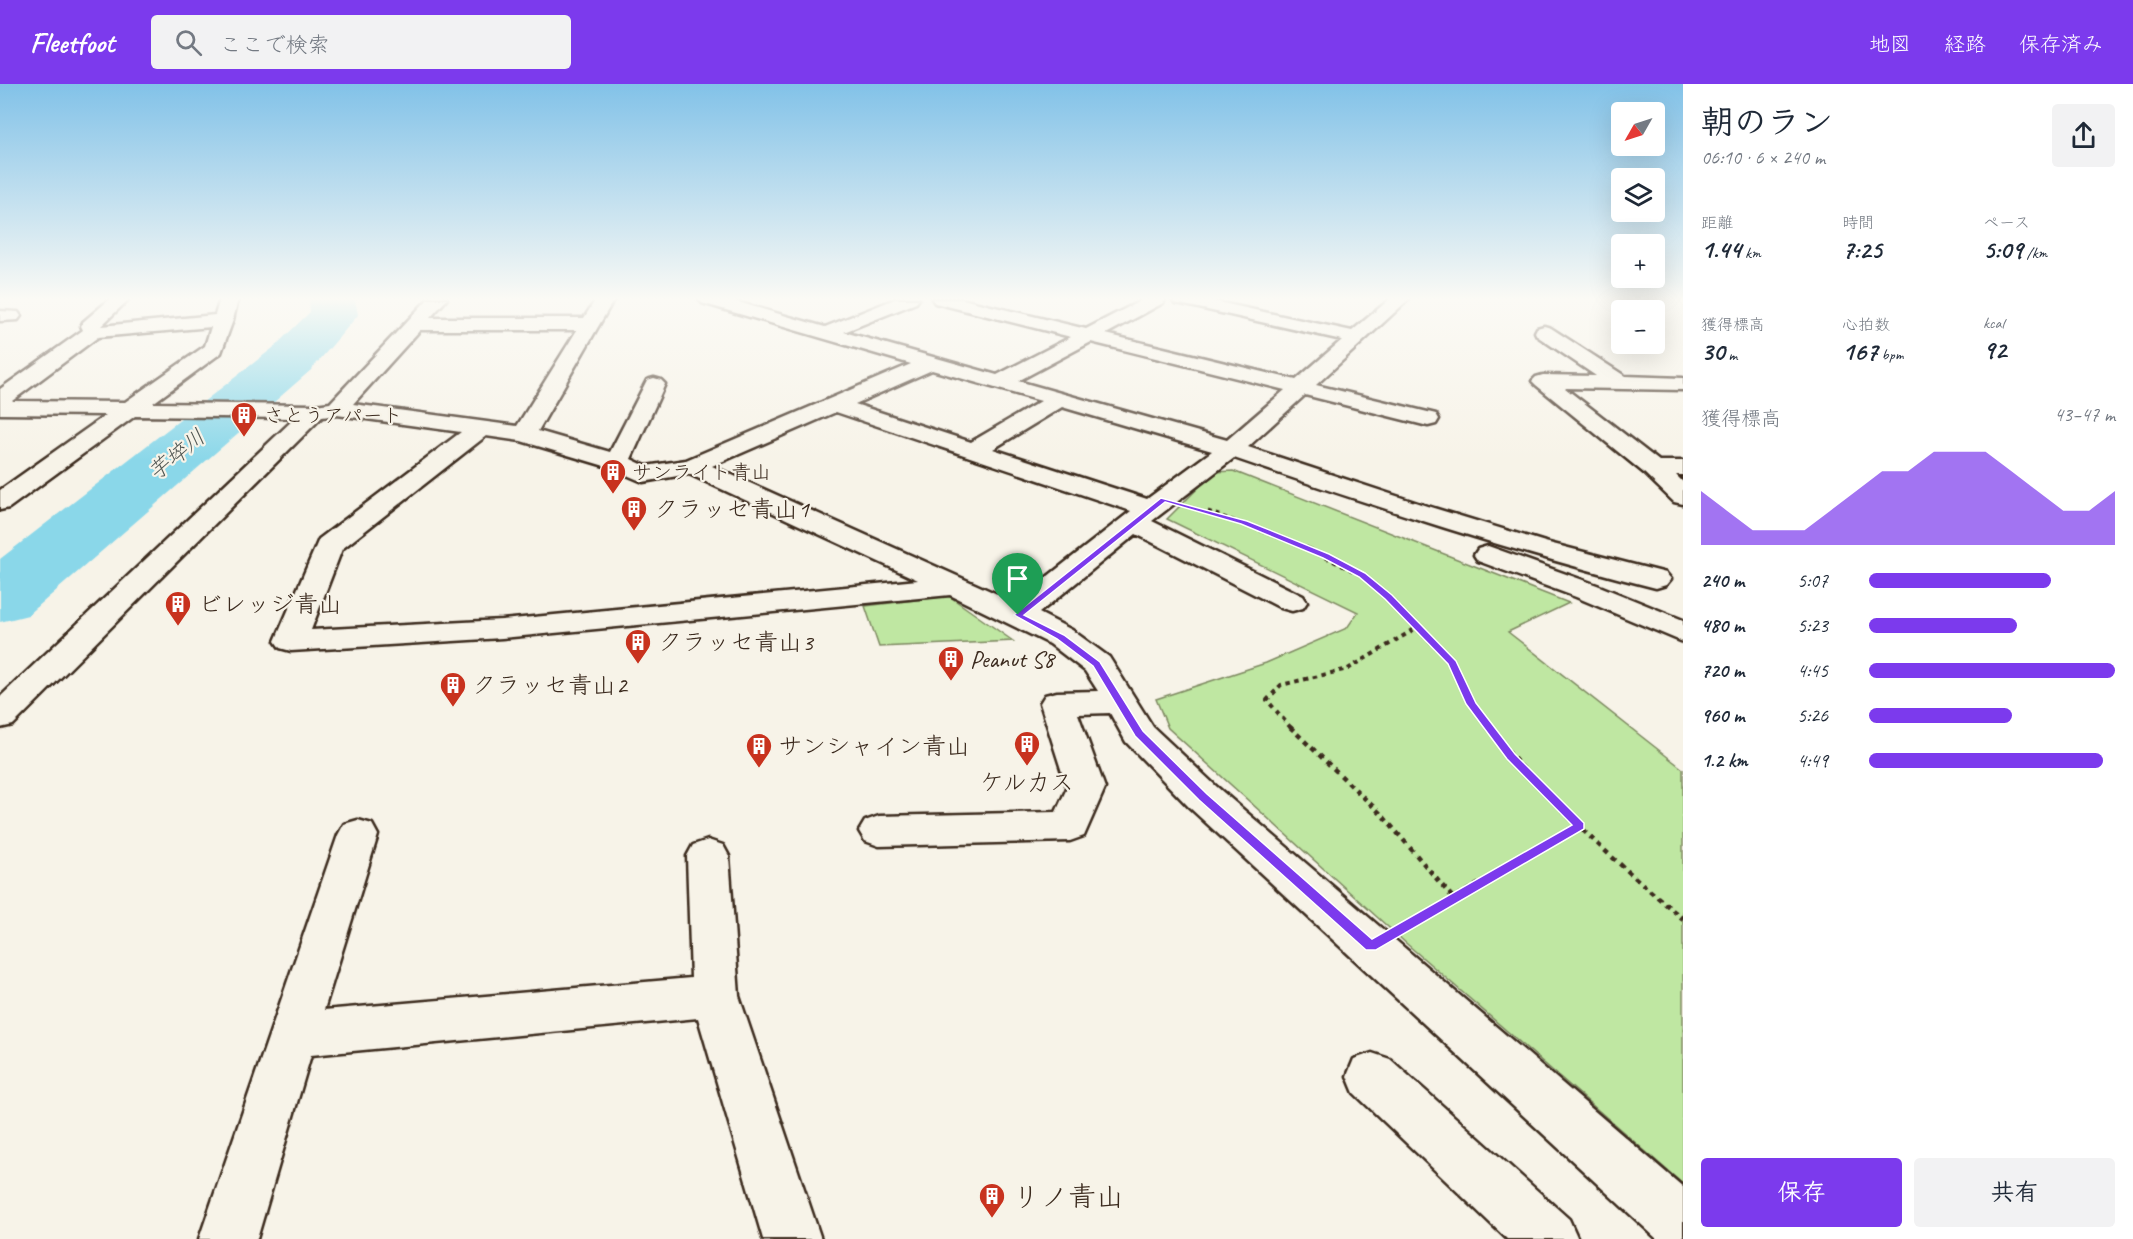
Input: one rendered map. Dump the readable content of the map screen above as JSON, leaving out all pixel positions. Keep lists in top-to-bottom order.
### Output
{
  "water": ["芋埣川"],
  "places": {
    "building": [
      "さとうアパート",
      "サンライト青山",
      "クラッセ青山1",
      "ビレッジ青山",
      "クラッセ青山3",
      "Peanut S8",
      "クラッセ青山2",
      "ケルカス",
      "サンシャイン青山",
      "リノ青山"
    ]
  },
  "north": "bottom left",
  "page": {
    "header": "Fleetfoot",
    "search": "ここで検索",
    "nav": ["地図", "経路", "保存済み"],
    "heading": ["朝のラン", "06:10 · 6 × 240 m"],
    "map_buttons": ["+", "−"],
    "stats": [
      ["距離", "1.44 km"],
      ["時間", "7:25"],
      ["ペース", "5:09 /km"],
      ["獲得標高", "30 m"],
      ["心拍数", "167 bpm"],
      ["kcal", "92"]
    ],
    "chart": ["獲得標高", "43–47 m"],
    "list": [
      {
        "name": "240 m",
        "note": "5:07"
      },
      {
        "name": "480 m",
        "note": "5:23"
      },
      {
        "name": "720 m",
        "note": "4:45"
      },
      {
        "name": "960 m",
        "note": "5:26"
      },
      {
        "name": "1.2 km",
        "note": "4:49"
      }
    ],
    "buttons": ["保存", "共有"]
  }
}
